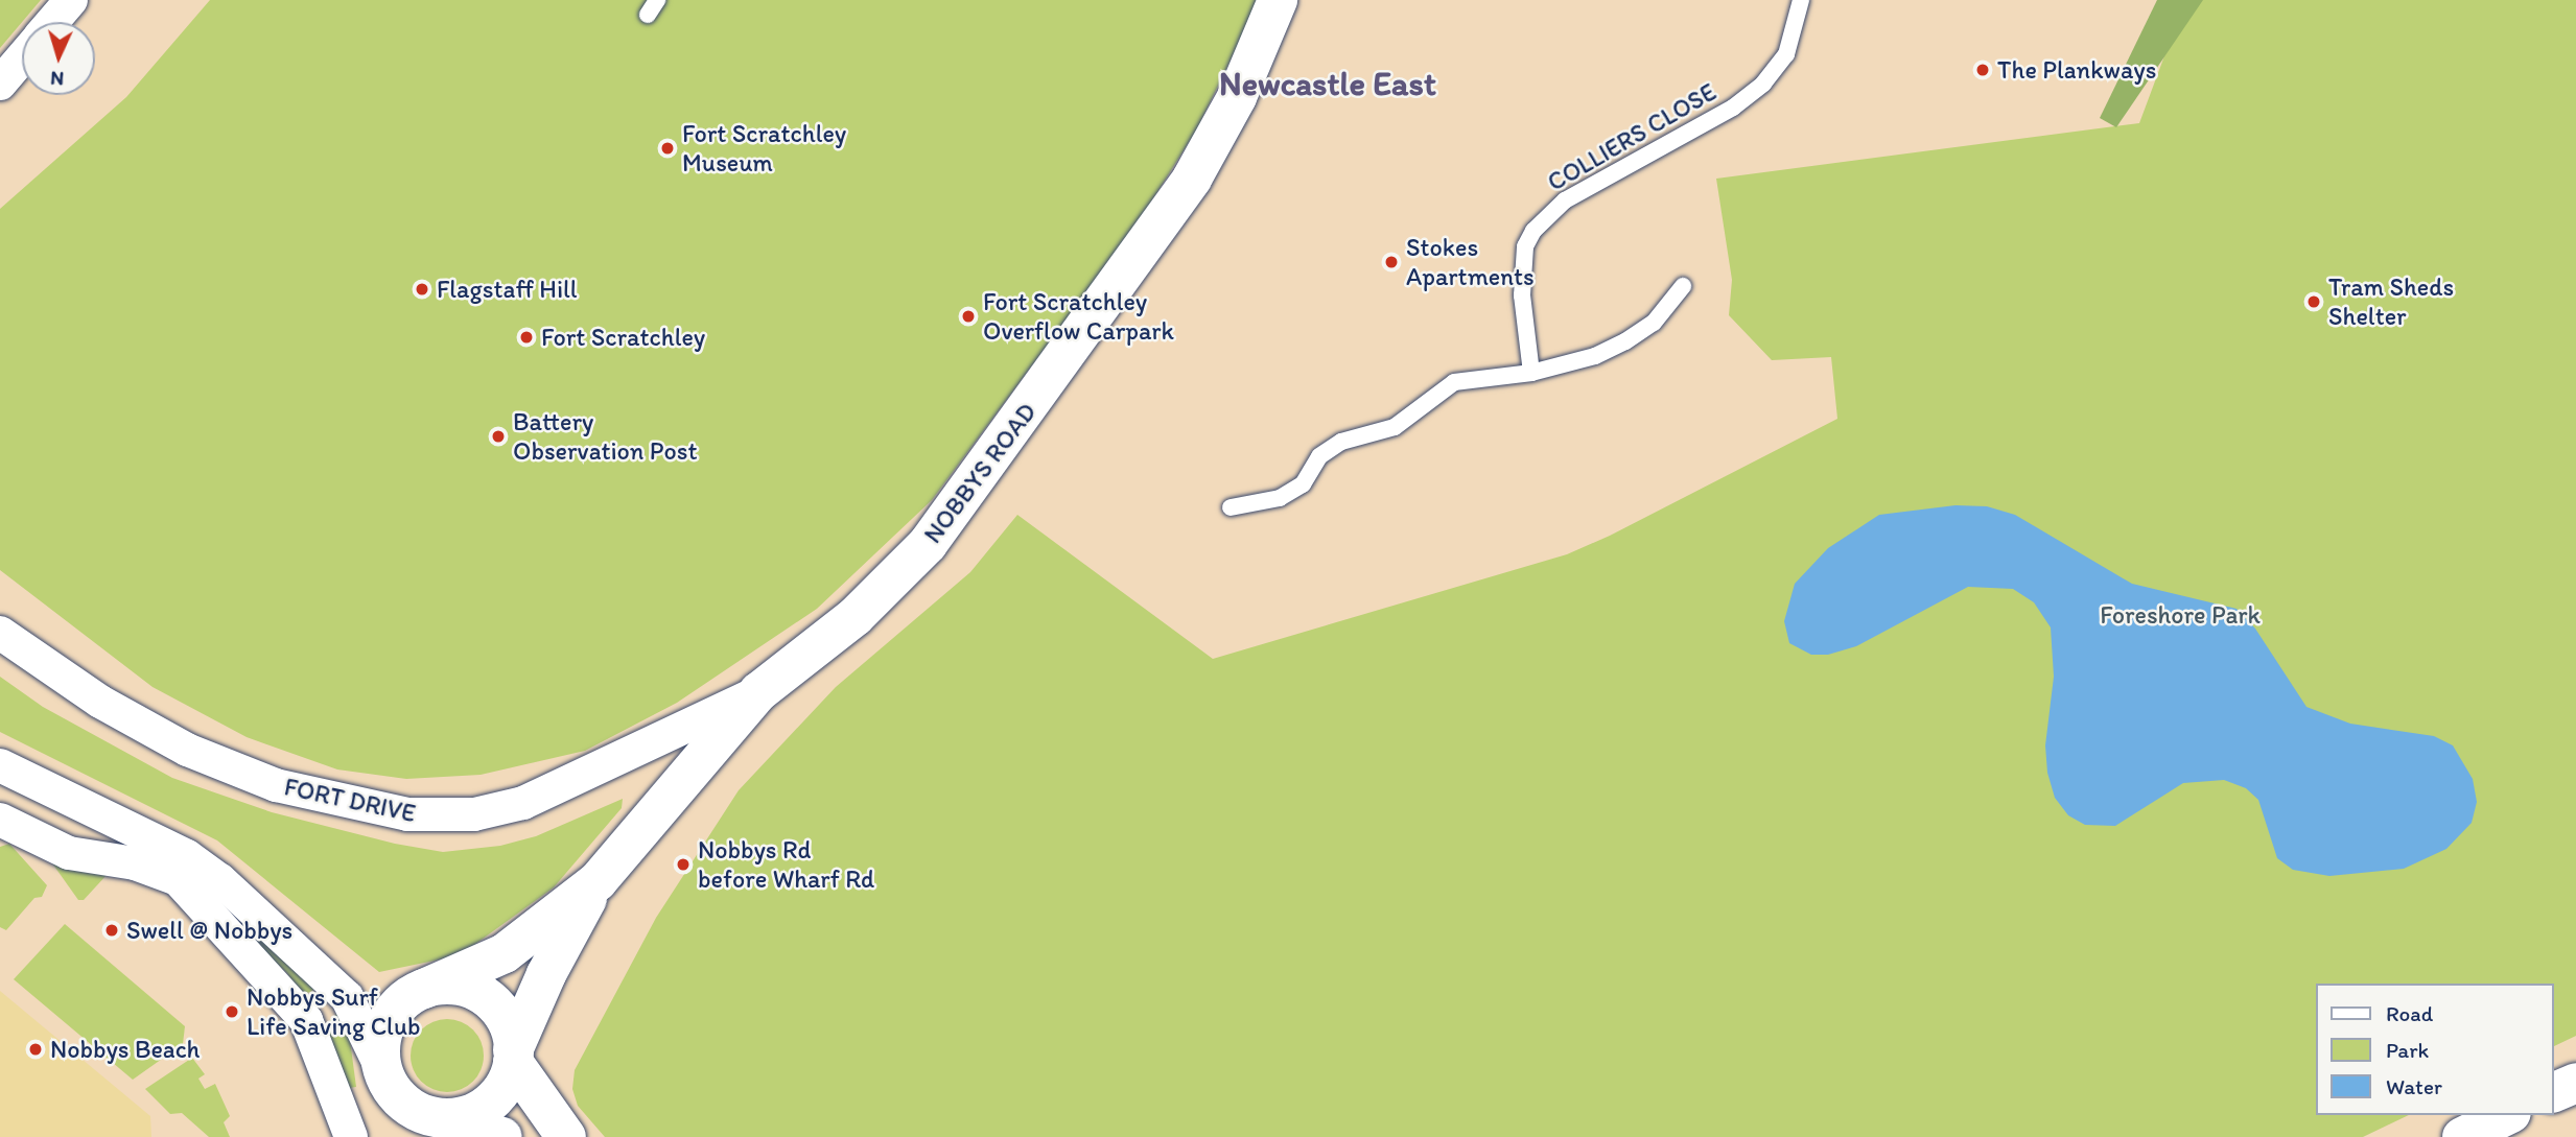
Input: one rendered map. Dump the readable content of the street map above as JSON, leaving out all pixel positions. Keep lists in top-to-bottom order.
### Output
{
  "streets": {
    "street": ["NOBBYS ROAD", "FORT DRIVE"],
    "lane": ["COLLIERS CLOSE"]
  },
  "crossings": [
    ["NOBBYS ROAD", "FORT DRIVE"]
  ],
  "districts": ["Newcastle East"],
  "parks": ["Foreshore Park"],
  "places": [
    "The Plankways",
    "Fort Scratchley Museum",
    "Stokes Apartments",
    "Flagstaff Hill",
    "Tram Sheds Shelter",
    "Fort Scratchley Overflow Carpark",
    "Fort Scratchley",
    "Battery Observation Post",
    "Nobbys Rd before Wharf Rd",
    "Swell @ Nobbys",
    "Nobbys Surf Life Saving Club",
    "Nobbys Beach"
  ],
  "legend": ["Road", "Park", "Water"],
  "north": "bottom"
}
